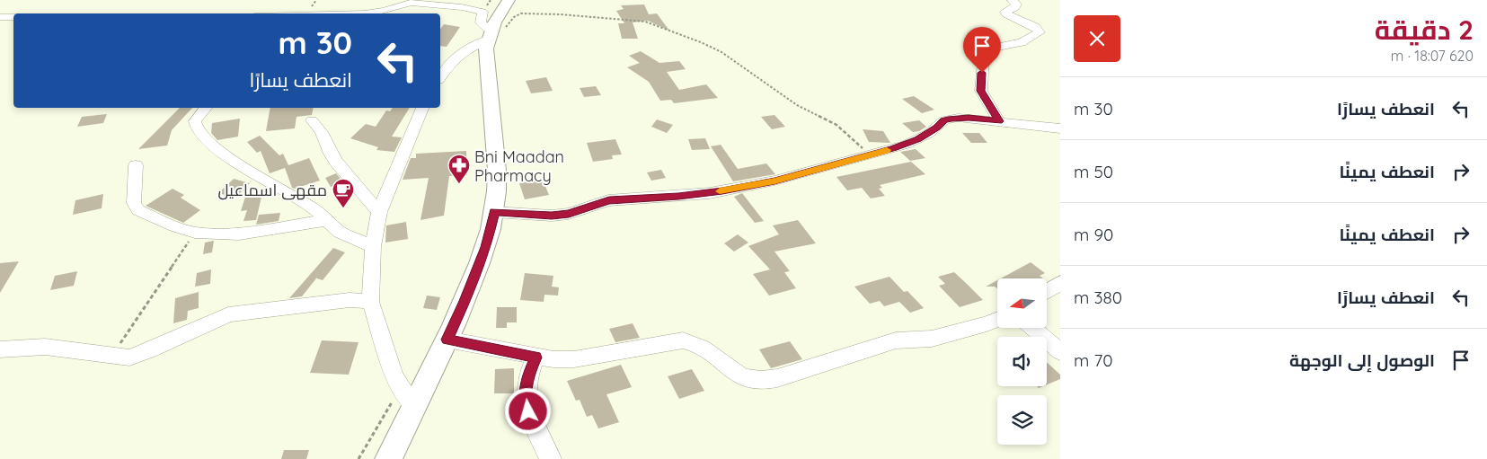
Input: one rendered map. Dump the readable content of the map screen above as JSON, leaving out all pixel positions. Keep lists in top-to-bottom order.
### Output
{
  "places": {
    "pharmacy": ["Bni Maadan Pharmacy"],
    "cafe": ["مقهى اسماعيل"]
  },
  "north": "left",
  "page": {
    "heading": ["2 دقيقة", "620 m · 18:07"],
    "turn": ["30 m", "انعطف يسارًا"],
    "list": [
      {
        "name": "انعطف يسارًا",
        "value": "30 m"
      },
      {
        "name": "انعطف يمينًا",
        "value": "50 m"
      },
      {
        "name": "انعطف يمينًا",
        "value": "90 m"
      },
      {
        "name": "انعطف يسارًا",
        "value": "380 m"
      },
      {
        "name": "الوصول إلى الوجهة",
        "value": "70 m"
      }
    ]
  }
}
